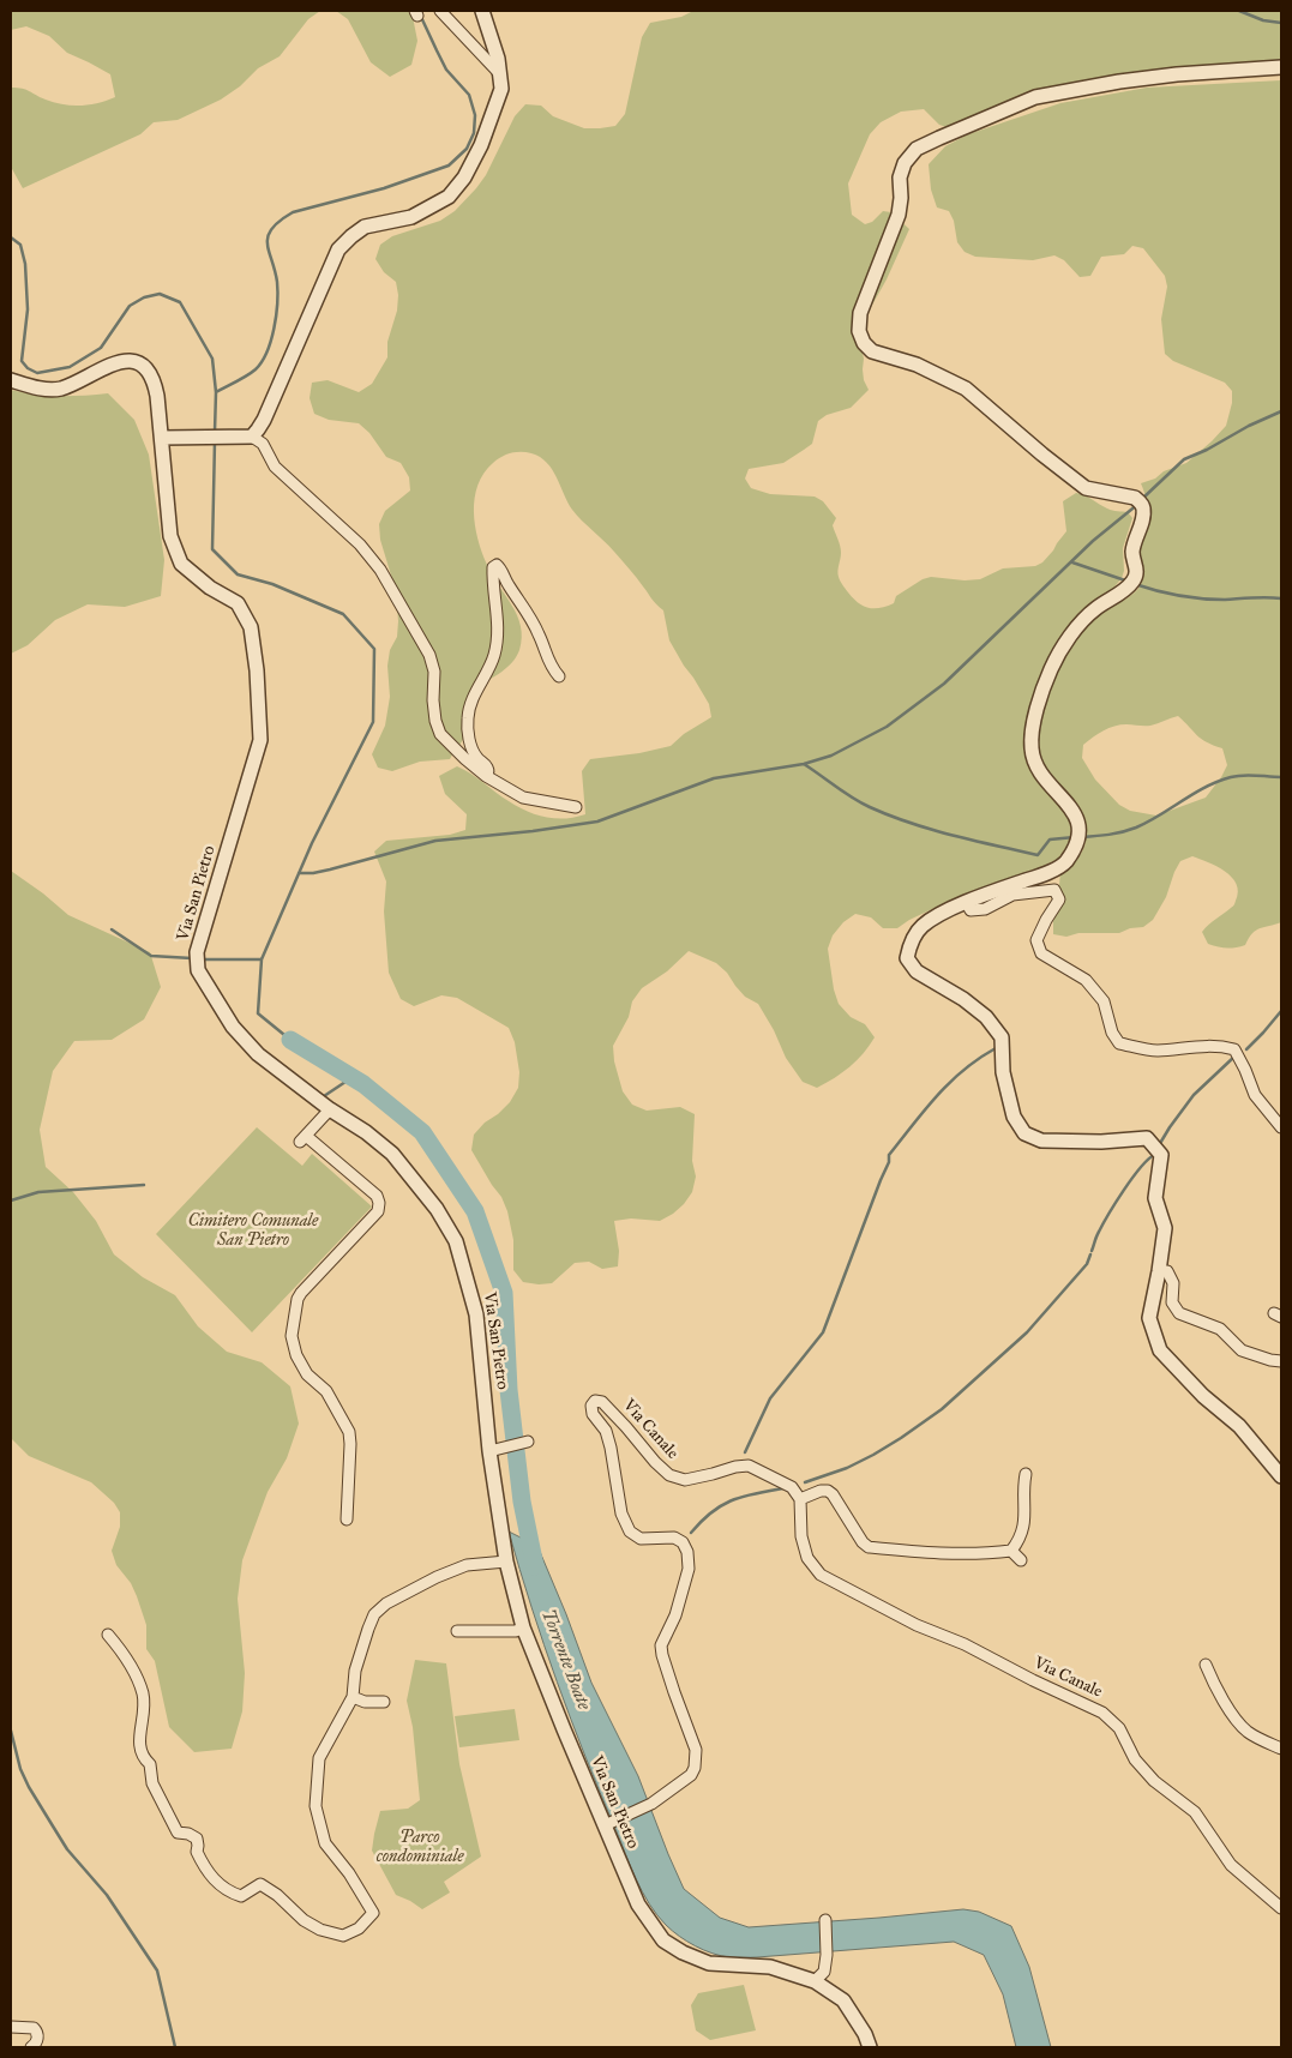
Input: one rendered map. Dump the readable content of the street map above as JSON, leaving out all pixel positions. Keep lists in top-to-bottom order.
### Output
{
  "streets": {
    "street": ["Via San Pietro", "Via Canale"]
  },
  "crossings": [
    ["Via San Pietro", "Via Canale"]
  ],
  "water": ["Torrente Boate"],
  "parks": ["Cimitero Comunale San Pietro", "Parco condominiale"]
}
